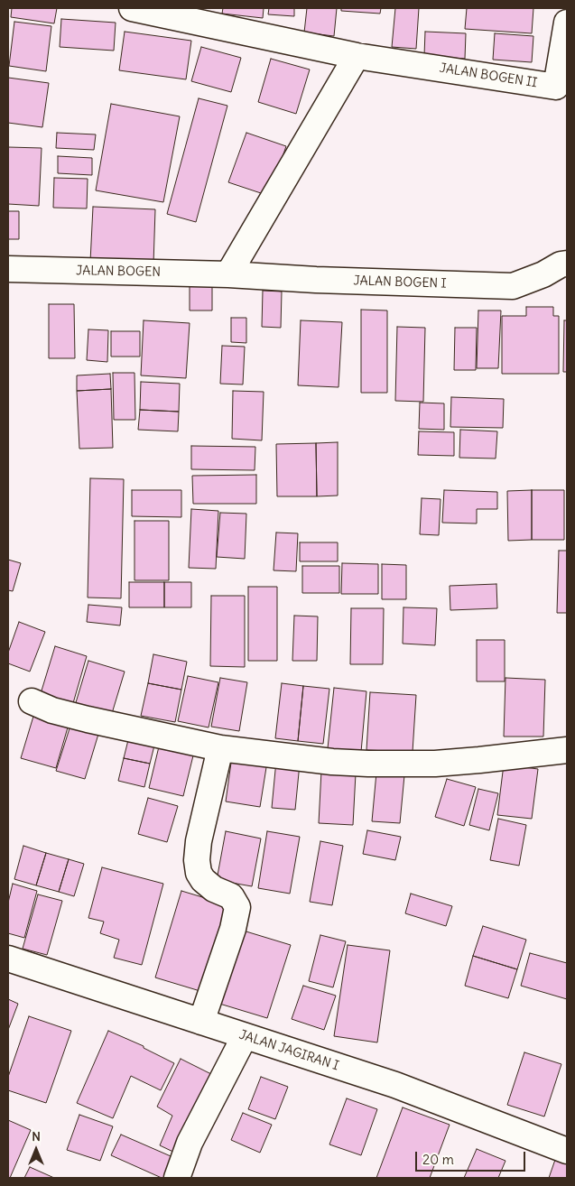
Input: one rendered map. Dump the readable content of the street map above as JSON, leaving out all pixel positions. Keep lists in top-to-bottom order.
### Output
{
  "streets": {
    "street": [
      "JALAN BOGEN II",
      "JALAN BOGEN",
      "JALAN BOGEN I",
      "JALAN JAGIRAN I"
    ]
  },
  "crossings": [
    ["JALAN BOGEN", "JALAN BOGEN I"]
  ],
  "scale_bar": "20 m",
  "north": "top"
}
